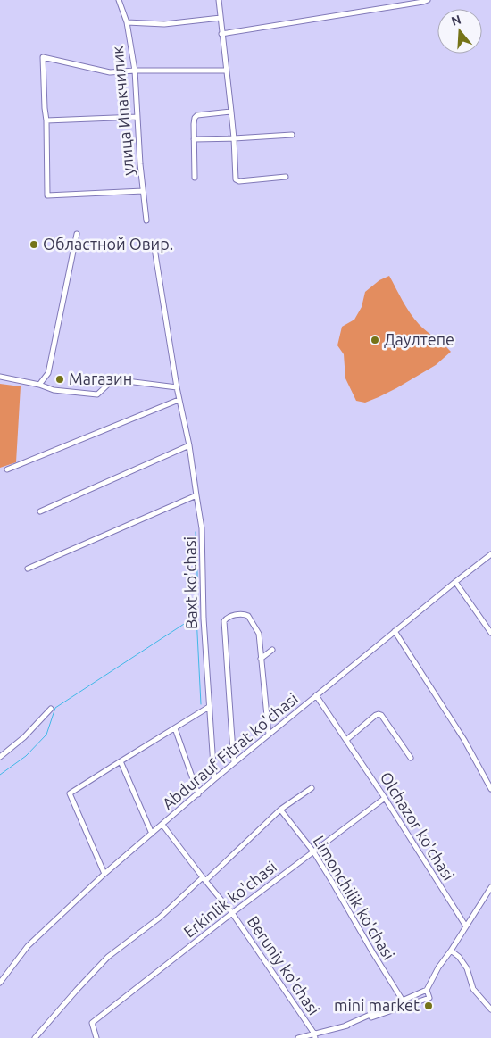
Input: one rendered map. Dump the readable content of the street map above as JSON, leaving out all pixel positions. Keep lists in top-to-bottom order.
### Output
{
  "streets": {
    "street": [
      "улица Ипакчилик",
      "Baxt ko'chasi",
      "Abdurauf Fitrat ko'chasi",
      "Olchazor ko'chasi",
      "Limonchilik ko'chasi",
      "Erkinlik ko'chasi",
      "Beruniy ko'chasi"
    ]
  },
  "crossings": [
    ["Baxt ko'chasi", "Abdurauf Fitrat ko'chasi"],
    ["Abdurauf Fitrat ko'chasi", "Olchazor ko'chasi"],
    ["Abdurauf Fitrat ko'chasi", "Beruniy ko'chasi"],
    ["Olchazor ko'chasi", "Erkinlik ko'chasi"],
    ["Limonchilik ko'chasi", "Erkinlik ko'chasi"],
    ["Erkinlik ko'chasi", "Beruniy ko'chasi"]
  ],
  "places": [
    "Областной Овир.",
    "Даултепе",
    "Магазин",
    "mini market"
  ],
  "north": "top"
}
